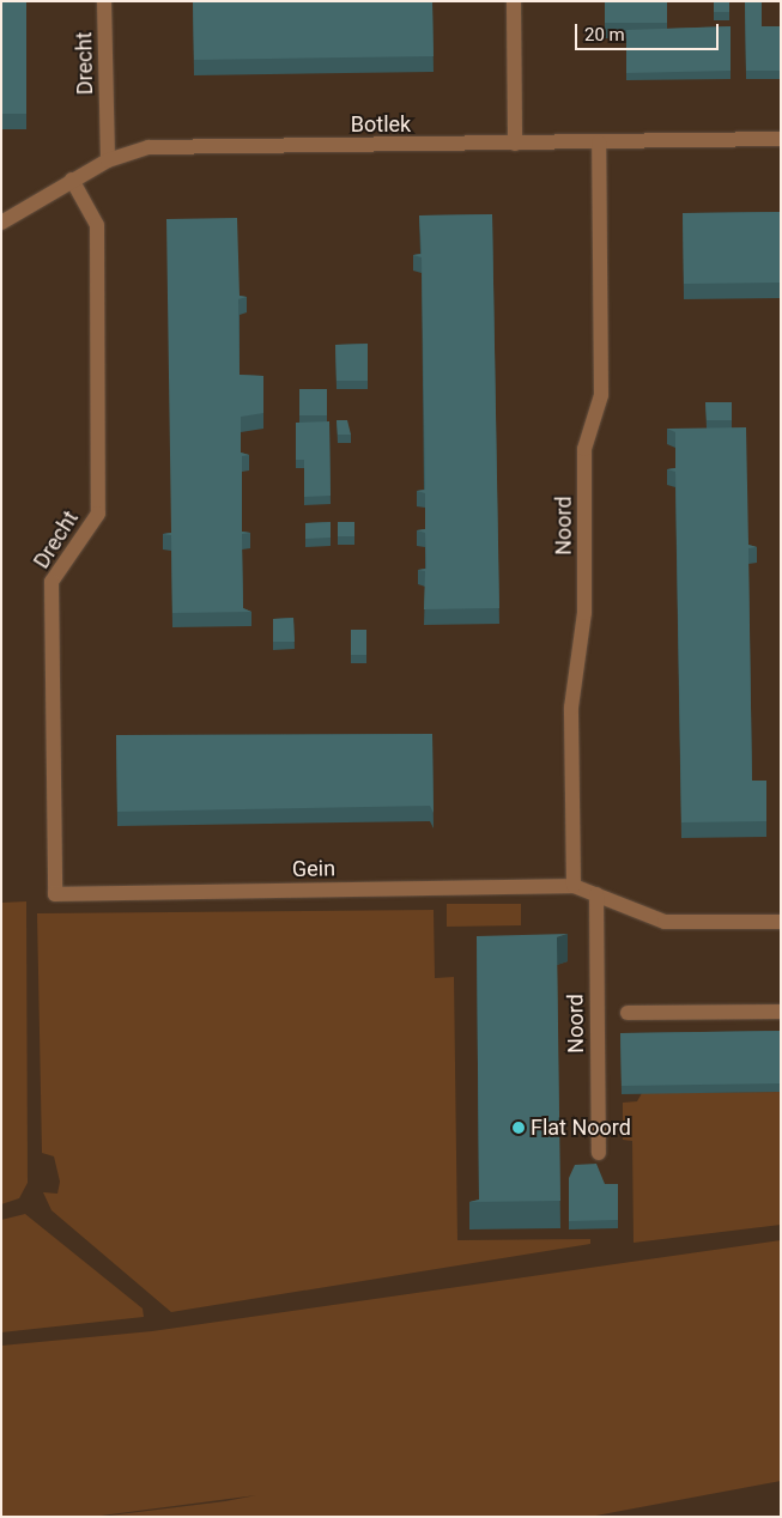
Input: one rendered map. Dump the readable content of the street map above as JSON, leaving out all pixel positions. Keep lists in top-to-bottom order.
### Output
{
  "streets": {
    "street": [
      "Drecht",
      "Botlek",
      "Noord",
      "Gein"
    ]
  },
  "crossings": [
    ["Drecht", "Botlek"],
    ["Drecht", "Gein"],
    ["Botlek", "Noord"],
    ["Noord", "Gein"]
  ],
  "places": ["Flat Noord"],
  "scale_bar": "20 m"
}
